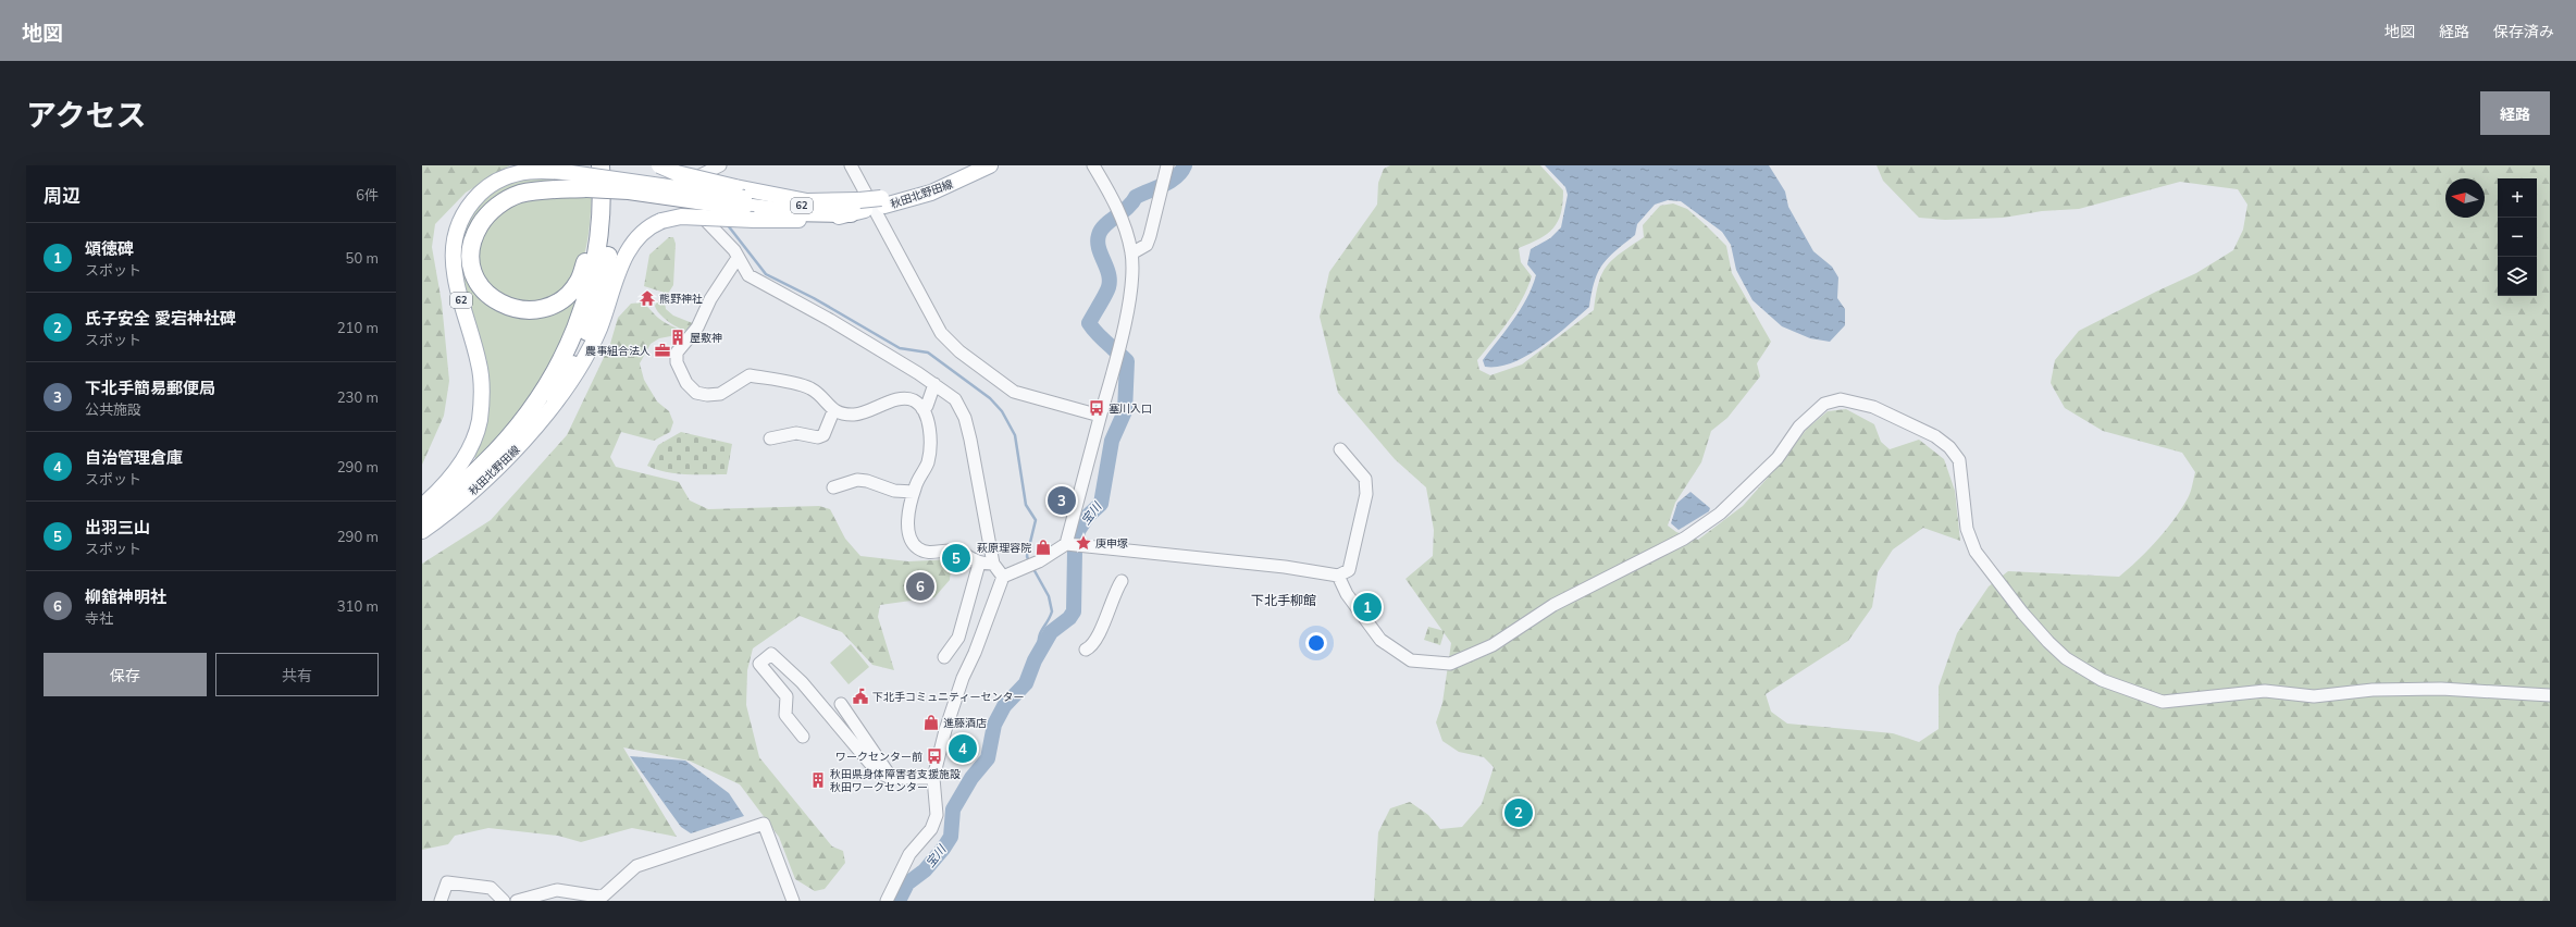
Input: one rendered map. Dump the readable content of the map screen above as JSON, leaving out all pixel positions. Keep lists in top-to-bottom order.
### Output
{
  "streets": {
    "main road": ["秋田北野田線", "62"]
  },
  "districts": ["下北手柳館"],
  "water": ["宝川"],
  "places": {
    "temple": ["熊野神社"],
    "building": ["屋敷神", "秋田県身体障害者支援施設 秋田ワークセンター"],
    "office": ["農事組合法人"],
    "bus stop": ["塞川入口", "ワークセンター前"],
    "place": ["庚申塚"],
    "shop": ["萩原理容院", "進藤酒店"],
    "public building": ["下北手コミュニティーセンター"]
  },
  "north": "left",
  "page": {
    "header": "地図",
    "nav": ["地図", "経路", "保存済み"],
    "title": "アクセス",
    "buttons": [
      "経路",
      ["保存", "共有"]
    ],
    "heading": ["周辺", "6件"],
    "map_buttons": ["+", "−"],
    "list": [
      {
        "mark": "1",
        "name": "頌徳碑",
        "note": "スポット",
        "value": "50 m"
      },
      {
        "mark": "2",
        "name": "氏子安全 愛宕神社碑",
        "note": "スポット",
        "value": "210 m"
      },
      {
        "mark": "3",
        "name": "下北手簡易郵便局",
        "note": "公共施設",
        "value": "230 m"
      },
      {
        "mark": "4",
        "name": "自治管理倉庫",
        "note": "スポット",
        "value": "290 m"
      },
      {
        "mark": "5",
        "name": "出羽三山",
        "note": "スポット",
        "value": "290 m"
      },
      {
        "mark": "6",
        "name": "柳舘神明社",
        "note": "寺社",
        "value": "310 m"
      }
    ],
    "pins": [
      "3",
      "5",
      "6",
      "1",
      "4",
      "2"
    ]
  }
}
